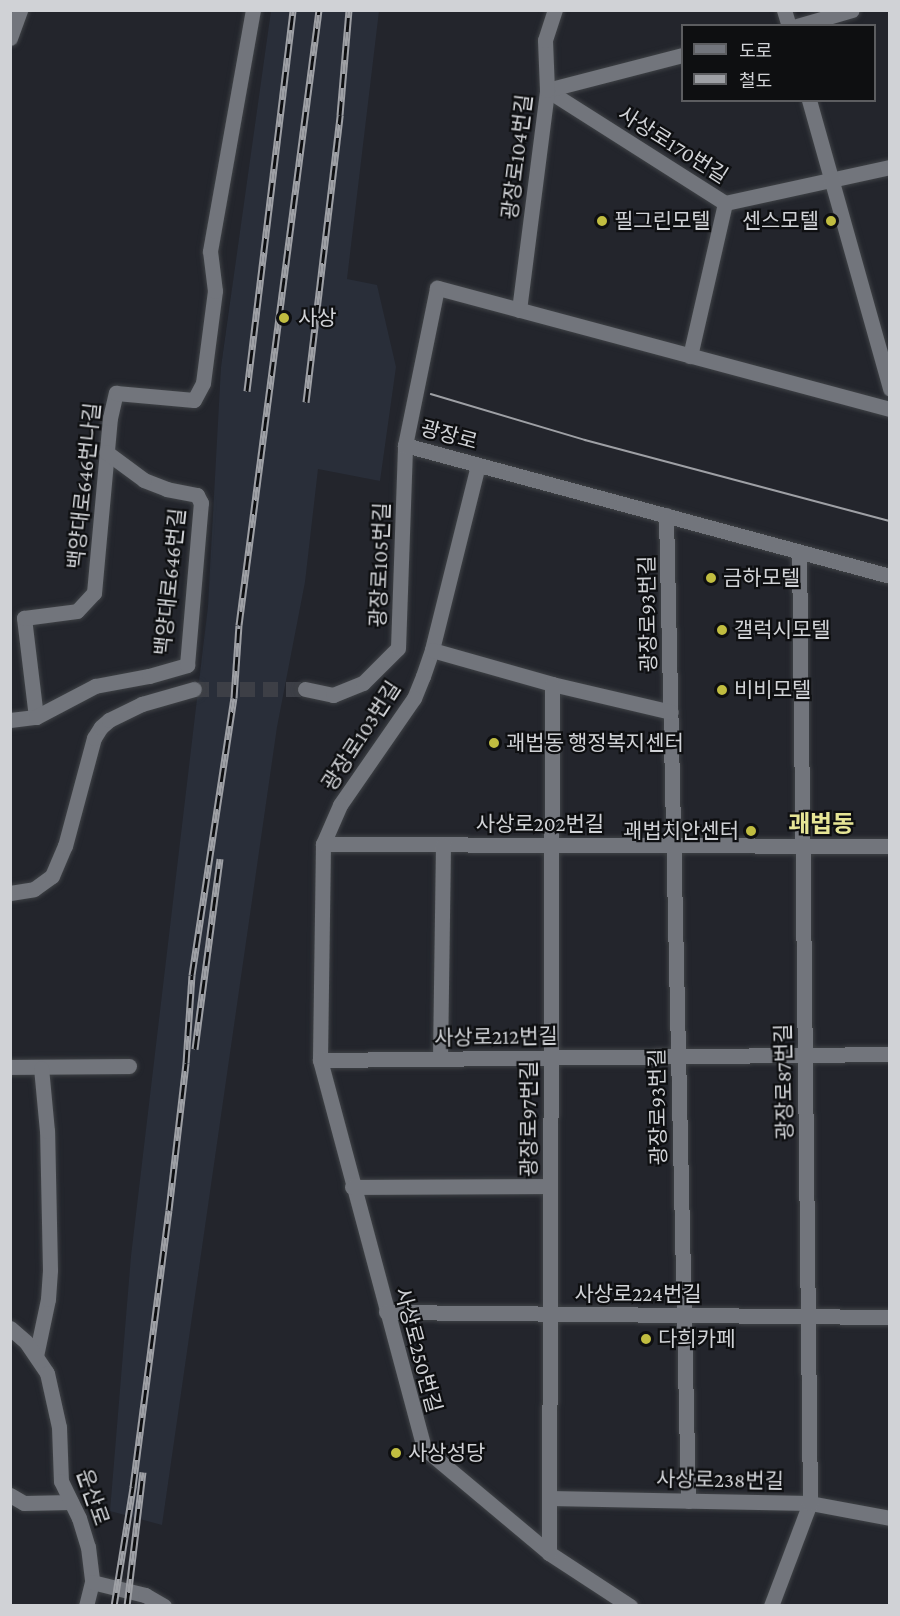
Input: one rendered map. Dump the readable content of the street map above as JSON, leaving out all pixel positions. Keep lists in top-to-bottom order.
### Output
{
  "streets": {
    "street": [
      "사상로170번길",
      "광장로104번길",
      "광장로",
      "백양대로646번나길",
      "광장로105번길",
      "백양대로646번길",
      "광장로93번길",
      "광장로103번길",
      "사상로202번길",
      "사상로212번길",
      "광장로87번길",
      "광장로97번길",
      "사상로224번길",
      "사상로250번길",
      "사상로238번길",
      "운산로"
    ]
  },
  "crossings": [
    ["사상로170번길", "광장로104번길"],
    ["광장로104번길", "광장로"],
    ["광장로", "광장로105번길"],
    ["광장로", "광장로93번길"],
    ["광장로", "광장로103번길"],
    ["광장로", "광장로87번길"],
    ["백양대로646번나길", "백양대로646번길"],
    ["광장로93번길", "사상로202번길"],
    ["광장로93번길", "사상로212번길"],
    ["광장로93번길", "광장로97번길"],
    ["광장로93번길", "사상로224번길"],
    ["광장로93번길", "사상로238번길"],
    ["광장로103번길", "사상로202번길"],
    ["광장로103번길", "사상로250번길"],
    ["사상로202번길", "광장로87번길"],
    ["사상로202번길", "광장로97번길"],
    ["사상로202번길", "사상로250번길"],
    ["사상로212번길", "광장로87번길"],
    ["사상로212번길", "광장로97번길"],
    ["사상로212번길", "사상로250번길"],
    ["광장로87번길", "사상로224번길"],
    ["광장로87번길", "사상로238번길"],
    ["광장로97번길", "사상로224번길"],
    ["광장로97번길", "사상로250번길"],
    ["광장로97번길", "사상로238번길"],
    ["사상로224번길", "사상로250번길"]
  ],
  "districts": ["괘법동"],
  "places": [
    "필그린모텔",
    "센스모텔",
    "사상",
    "금하모텔",
    "갤럭시모텔",
    "비비모텔",
    "괘법동 행정복지센터",
    "괘법치안센터",
    "다희카페",
    "사상성당"
  ],
  "legend": ["도로", "철도"]
}
